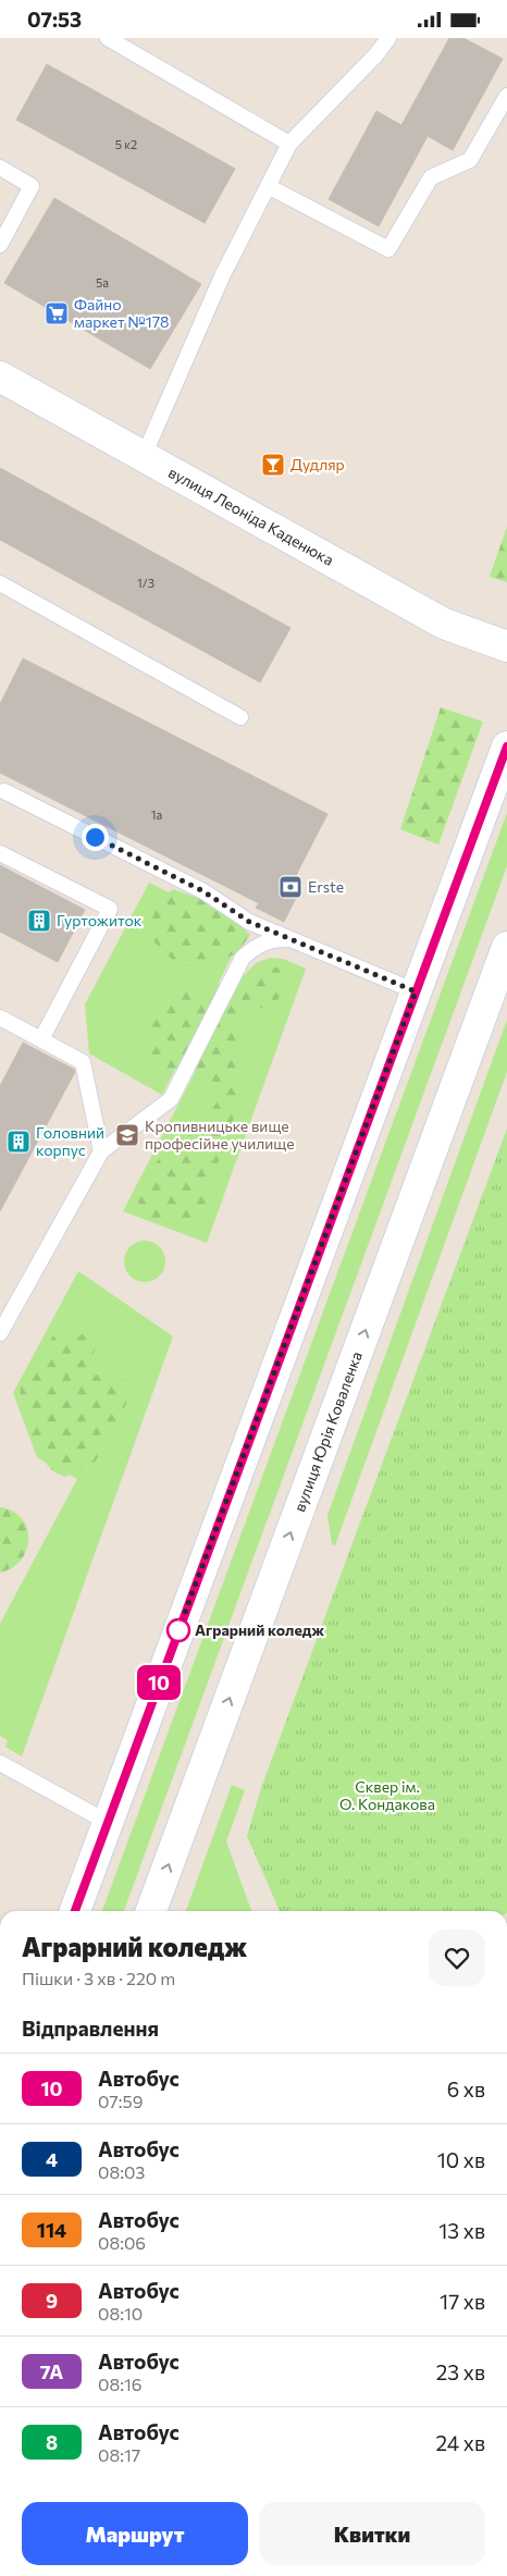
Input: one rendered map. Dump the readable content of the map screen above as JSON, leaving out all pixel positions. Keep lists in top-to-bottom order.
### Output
{
  "streets": {
    "main road": ["вулиця Леоніда Каденюка", "вулиця Юрія Коваленка"]
  },
  "parks": ["Сквер ім. О. Кондакова"],
  "places": {
    "supermarket": ["Файно маркет №178"],
    "bar": ["Дудляр"],
    "bank": ["Erste"],
    "building": ["Гуртожиток", "Головний корпус"],
    "school or university": ["Кропивницьке вище професійне училище"],
    "other": ["Аграрний коледж"]
  },
  "lines": ["bus line 10"],
  "house_numbers": [
    "5 к2",
    "5а",
    "1/3",
    "1а"
  ],
  "page": {
    "status": "07:53",
    "on_map": "10",
    "heading": [
      ["Аграрний коледж", "Пішки · 3 хв · 220 m"],
      "Відправлення"
    ],
    "list": [
      {
        "mark": "10",
        "name": "Автобус",
        "note": "07:59",
        "value": "6 хв"
      },
      {
        "mark": "4",
        "name": "Автобус",
        "note": "08:03",
        "value": "10 хв"
      },
      {
        "mark": "114",
        "name": "Автобус",
        "note": "08:06",
        "value": "13 хв"
      },
      {
        "mark": "9",
        "name": "Автобус",
        "note": "08:10",
        "value": "17 хв"
      },
      {
        "mark": "7А",
        "name": "Автобус",
        "note": "08:16",
        "value": "23 хв"
      },
      {
        "mark": "8",
        "name": "Автобус",
        "note": "08:17",
        "value": "24 хв"
      }
    ],
    "buttons": ["Маршрут", "Квитки"]
  }
}
